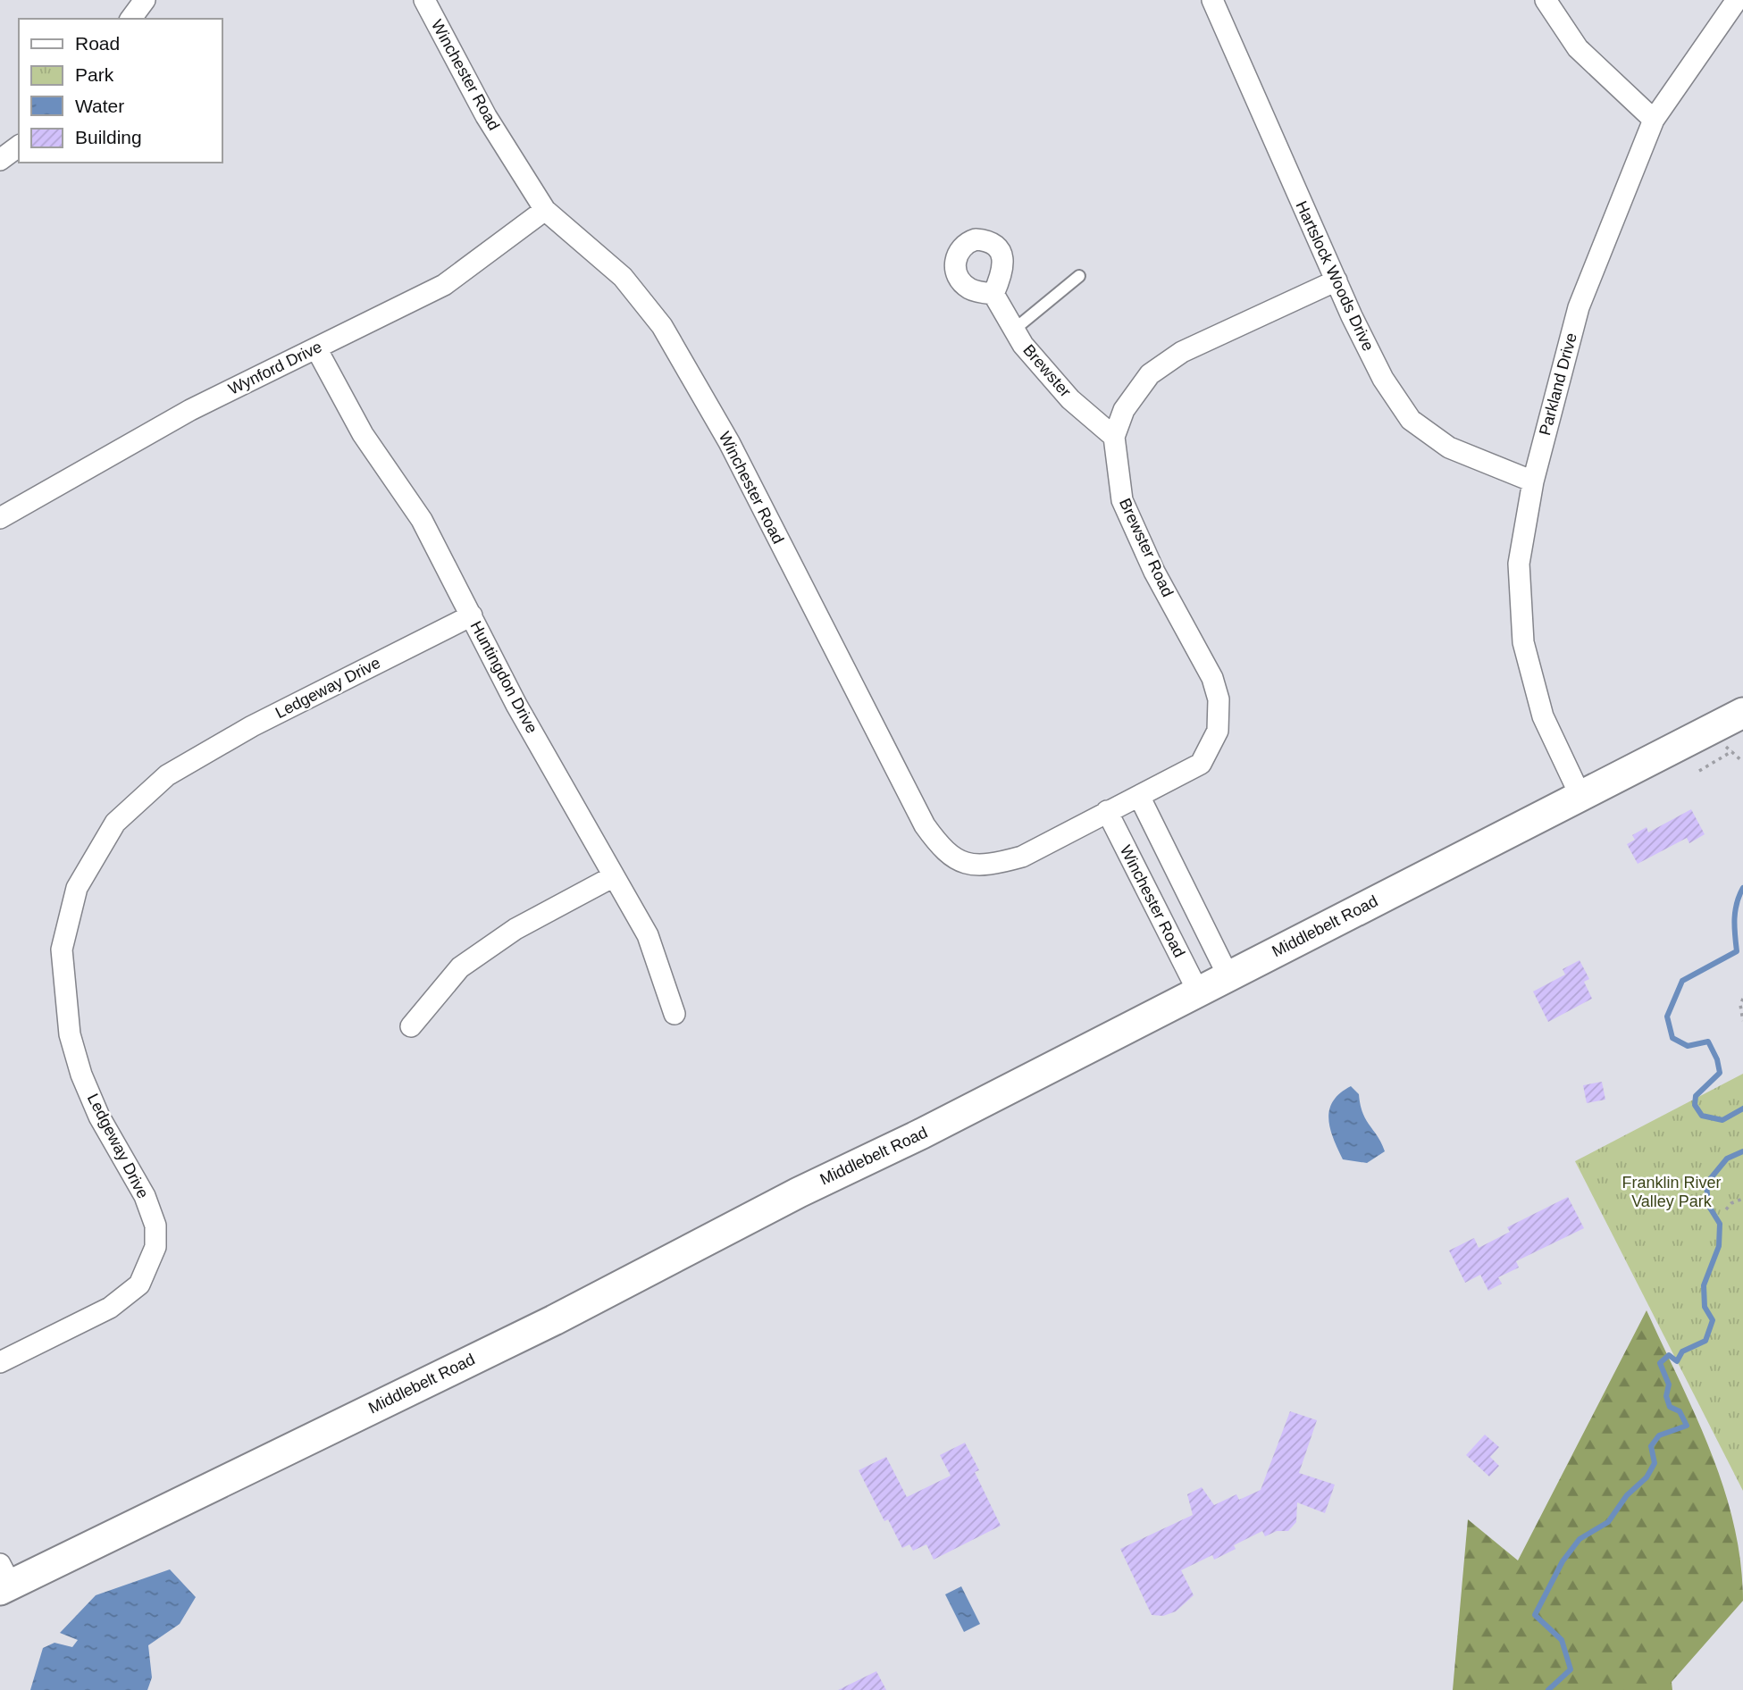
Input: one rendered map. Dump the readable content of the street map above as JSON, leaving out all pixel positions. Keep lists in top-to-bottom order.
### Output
{
  "streets": {
    "street": [
      "Winchester Road",
      "Hartslock Woods Drive",
      "Wynford Drive",
      "Brewster",
      "Parkland Drive",
      "Brewster Road",
      "Huntingdon Drive",
      "Ledgeway Drive",
      "Middlebelt Road"
    ]
  },
  "crossings": [
    ["Winchester Road", "Wynford Drive"],
    ["Winchester Road", "Brewster Road"],
    ["Winchester Road", "Middlebelt Road"],
    ["Hartslock Woods Drive", "Parkland Drive"],
    ["Hartslock Woods Drive", "Brewster Road"],
    ["Wynford Drive", "Huntingdon Drive"],
    ["Brewster", "Brewster Road"],
    ["Parkland Drive", "Middlebelt Road"],
    ["Huntingdon Drive", "Ledgeway Drive"]
  ],
  "parks": ["Franklin River Valley Park"],
  "legend": [
    "Road",
    "Park",
    "Water",
    "Building"
  ]
}
